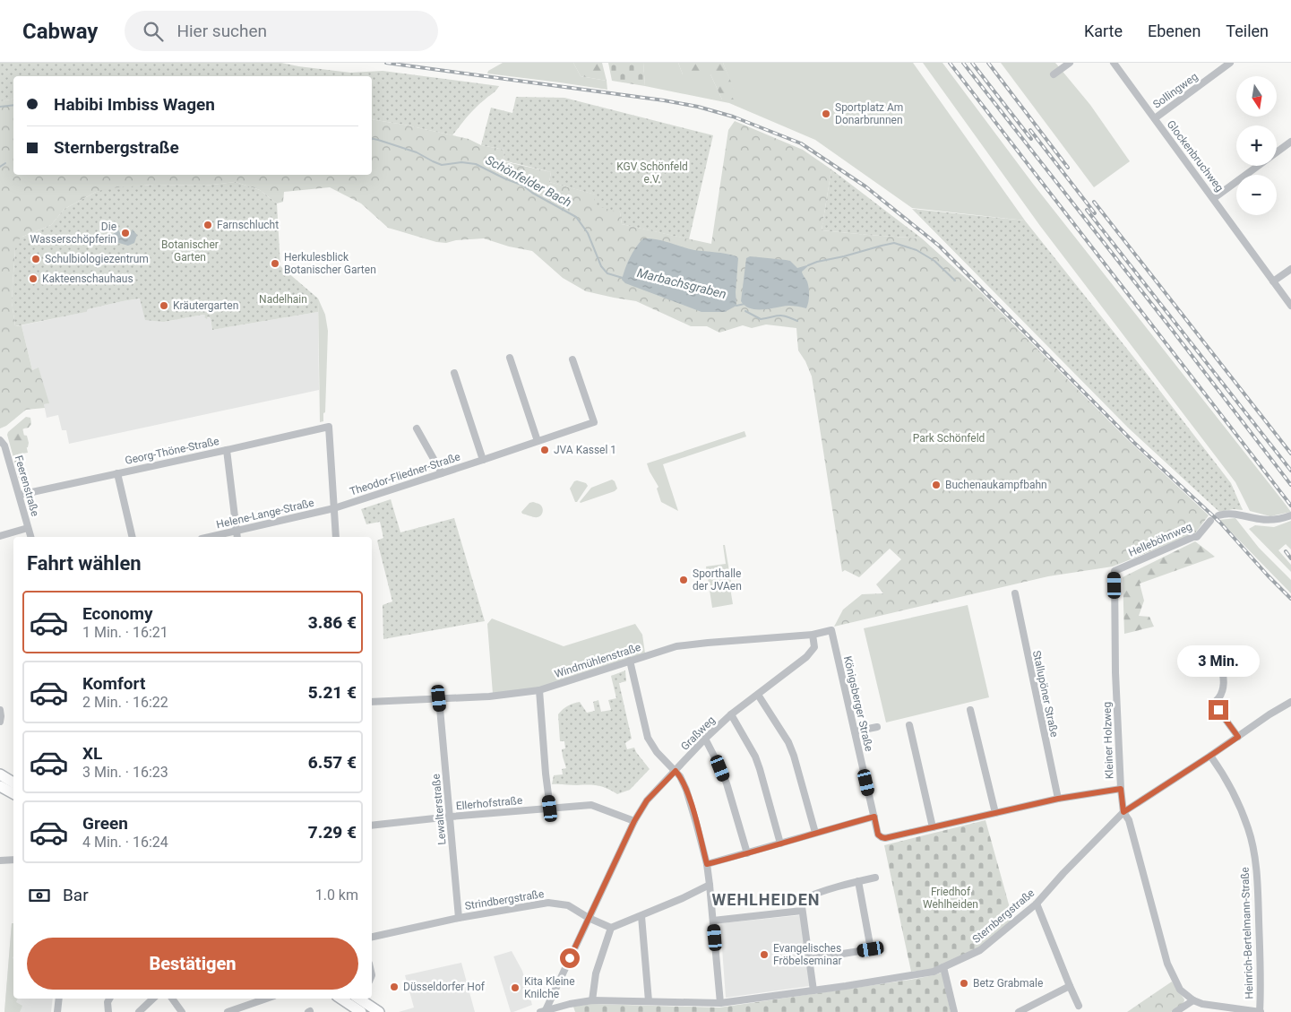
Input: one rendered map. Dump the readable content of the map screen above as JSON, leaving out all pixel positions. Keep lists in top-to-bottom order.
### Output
{
  "streets": {
    "street": [
      "Sollingweg",
      "Glockenbruchweg",
      "Georg-Thöne-Straße",
      "Theodor-Fliedner-Straße",
      "Feerenstraße",
      "Helene-Lange-Straße",
      "Helleböhnweg",
      "Windmühlenstraße",
      "Stallupöner Straße",
      "Königsberger Straße",
      "Graßweg",
      "Kleiner Holzweg",
      "Ellerhofstraße",
      "Lewalterstraße",
      "Strindbergstraße",
      "Sternbergstraße",
      "Heinrich-Bertelmann-Straße"
    ]
  },
  "crossings": [
    ["Sollingweg", "Glockenbruchweg"],
    ["Georg-Thöne-Straße", "Theodor-Fliedner-Straße"],
    ["Georg-Thöne-Straße", "Feerenstraße"],
    ["Georg-Thöne-Straße", "Helene-Lange-Straße"],
    ["Theodor-Fliedner-Straße", "Helene-Lange-Straße"],
    ["Helleböhnweg", "Kleiner Holzweg"],
    ["Windmühlenstraße", "Königsberger Straße"],
    ["Windmühlenstraße", "Graßweg"],
    ["Windmühlenstraße", "Lewalterstraße"],
    ["Graßweg", "Ellerhofstraße"],
    ["Graßweg", "Strindbergstraße"],
    ["Graßweg", "Sternbergstraße"],
    ["Kleiner Holzweg", "Sternbergstraße"],
    ["Ellerhofstraße", "Lewalterstraße"],
    ["Lewalterstraße", "Strindbergstraße"],
    ["Sternbergstraße", "Heinrich-Bertelmann-Straße"]
  ],
  "districts": ["WEHLHEIDEN"],
  "water": ["Schönfelder Bach", "Marbachsgraben"],
  "parks": [
    "KGV Schönfeld e.V.",
    "Botanischer Garten",
    "Nadelhain",
    "Park Schönfeld",
    "Friedhof Wehlheiden"
  ],
  "places": [
    "Sportplatz Am Donarbrunnen",
    "Farnschlucht",
    "Die Wasserschöpferin",
    "Schulbiologiezentrum",
    "Herkulesblick Botanischer Garten",
    "Kakteenschauhaus",
    "Kräutergarten",
    "JVA Kassel 1",
    "Buchenaukampfbahn",
    "Sporthalle der JVAen",
    "Evangelisches Fröbelseminar",
    "Betz Grabmale",
    "Düsseldorfer Hof",
    "Kita Kleine Knilche"
  ],
  "north": "bottom",
  "page": {
    "header": "Cabway",
    "search": "Hier suchen",
    "nav": ["Karte", "Ebenen", "Teilen"],
    "map_buttons": ["+", "−"],
    "banner": ["Habibi Imbiss Wagen", "Sternbergstraße"],
    "heading": "Fahrt wählen",
    "list": [
      {
        "name": "Economy",
        "note": "1 Min. · 16:21",
        "value": "3.86 €"
      },
      {
        "name": "Komfort",
        "note": "2 Min. · 16:22",
        "value": "5.21 €"
      },
      {
        "name": "XL",
        "note": "3 Min. · 16:23",
        "value": "6.57 €"
      },
      {
        "name": "Green",
        "note": "4 Min. · 16:24",
        "value": "7.29 €"
      }
    ],
    "bubble": "3 Min.",
    "pay": ["Bar", "1.0 km"],
    "buttons": "Bestätigen"
  }
}
